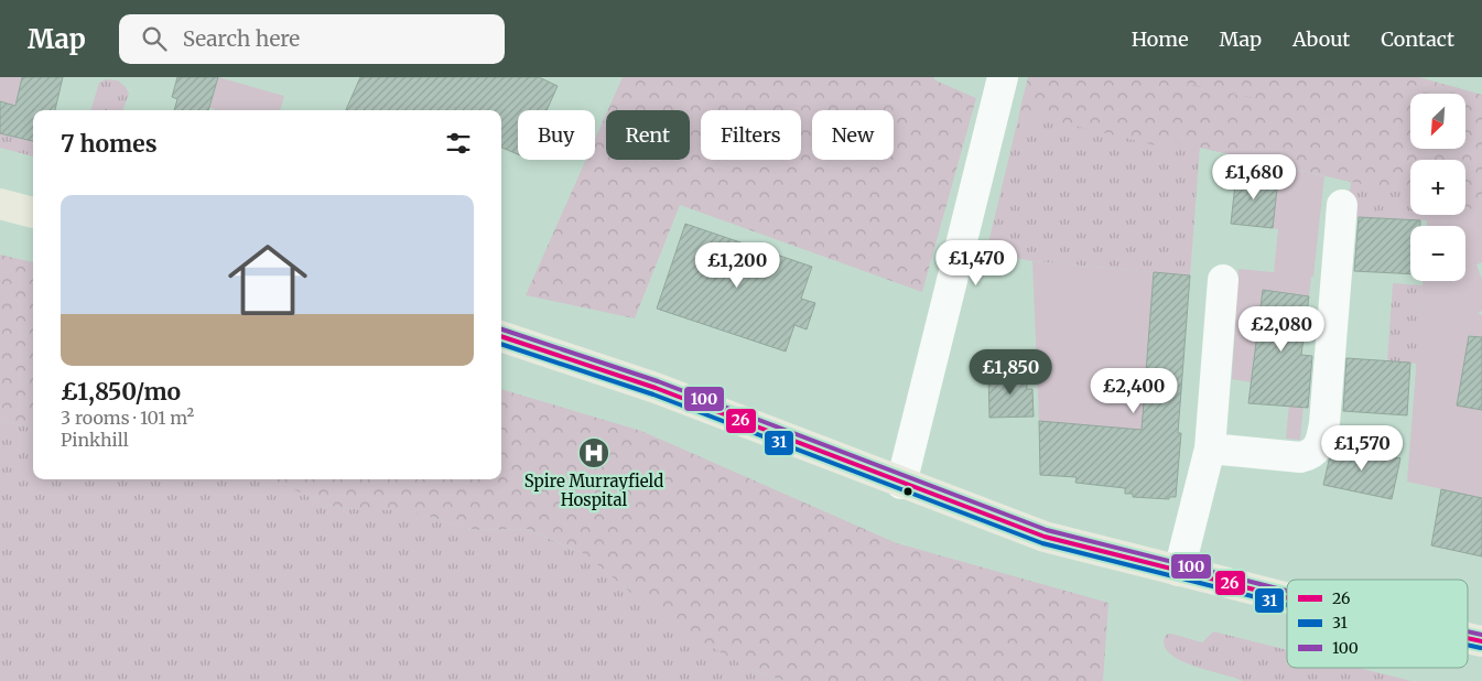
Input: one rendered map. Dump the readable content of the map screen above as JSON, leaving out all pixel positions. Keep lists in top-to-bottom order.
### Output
{
  "places": {
    "hospital": ["Spire Murrayfield Hospital"]
  },
  "lines": ["transit line 100", "transit line 26", "transit line 31"],
  "legend": ["26", "31", "100"],
  "north": "bottom left",
  "page": {
    "header": "Map",
    "search": "Search here",
    "nav": [
      "Home",
      "Map",
      "About",
      "Contact"
    ],
    "map_buttons": ["+", "−"],
    "chip": [
      "Buy",
      "Rent",
      "Filters",
      "New"
    ],
    "heading": "7 homes",
    "price": [
      "£1,680",
      "£1,470",
      "£1,200",
      "£2,080",
      "£1,850",
      "£2,400",
      "£1,570"
    ],
    "list": [
      {
        "name": "£1,850/mo",
        "note": "3 rooms · 101 m² · Pinkhill"
      }
    ]
  }
}
